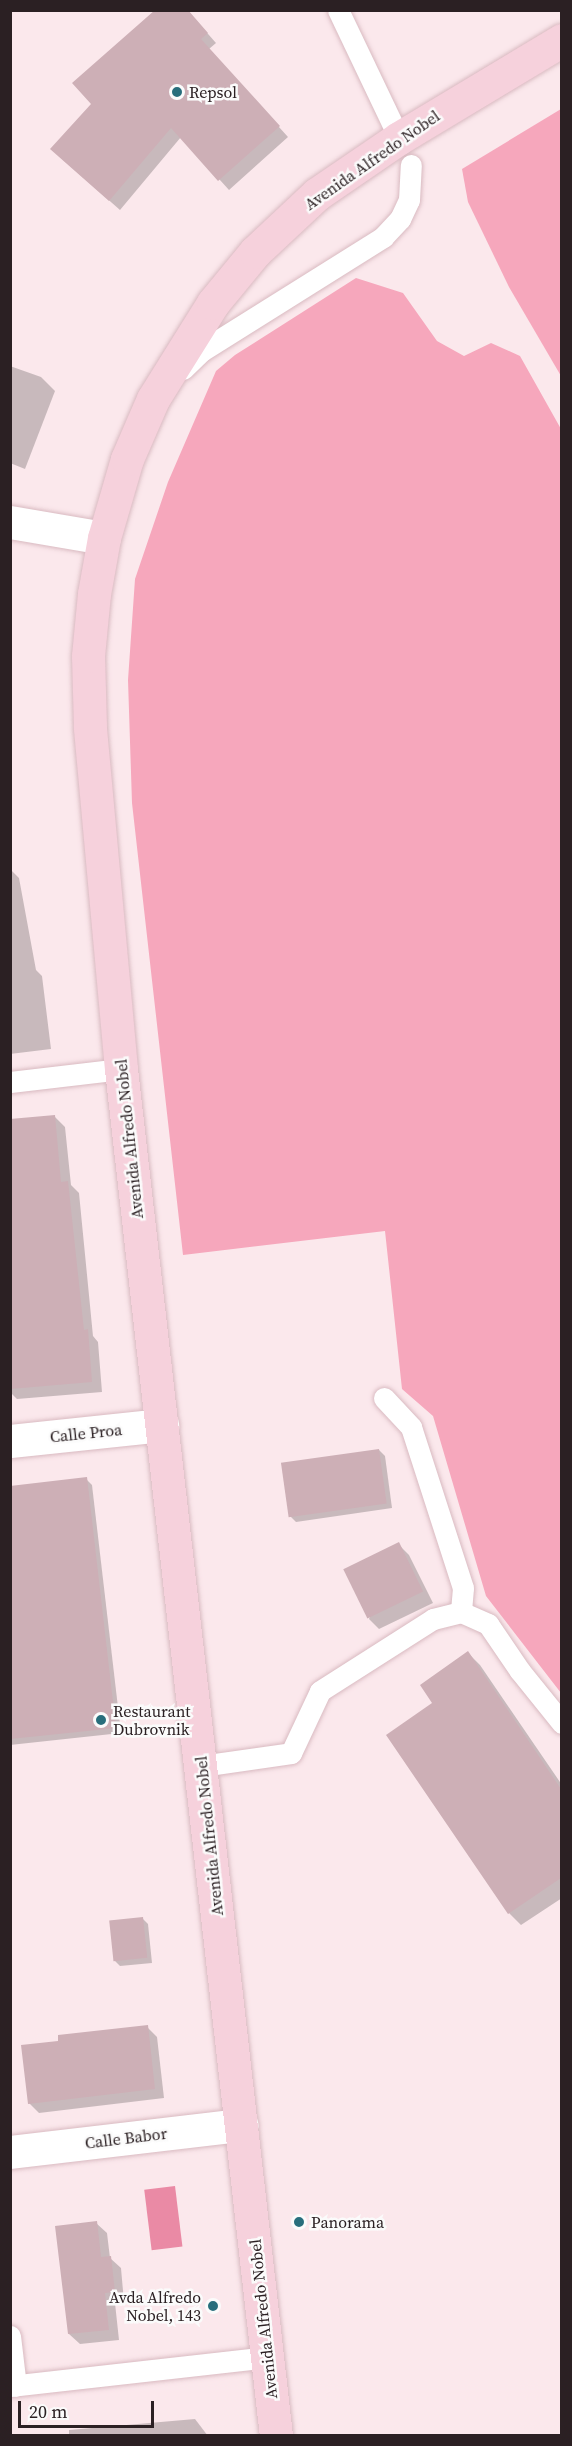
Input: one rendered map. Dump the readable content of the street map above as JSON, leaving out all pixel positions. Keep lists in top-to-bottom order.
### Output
{
  "streets": {
    "main road": ["Avenida Alfredo Nobel"],
    "street": ["Calle Proa", "Calle Babor"]
  },
  "crossings": [
    ["Avenida Alfredo Nobel", "Calle Proa"],
    ["Avenida Alfredo Nobel", "Calle Babor"]
  ],
  "places": [
    "Repsol",
    "Restaurant Dubrovnik",
    "Panorama",
    "Avda Alfredo Nobel, 143"
  ],
  "scale_bar": "20 m"
}
